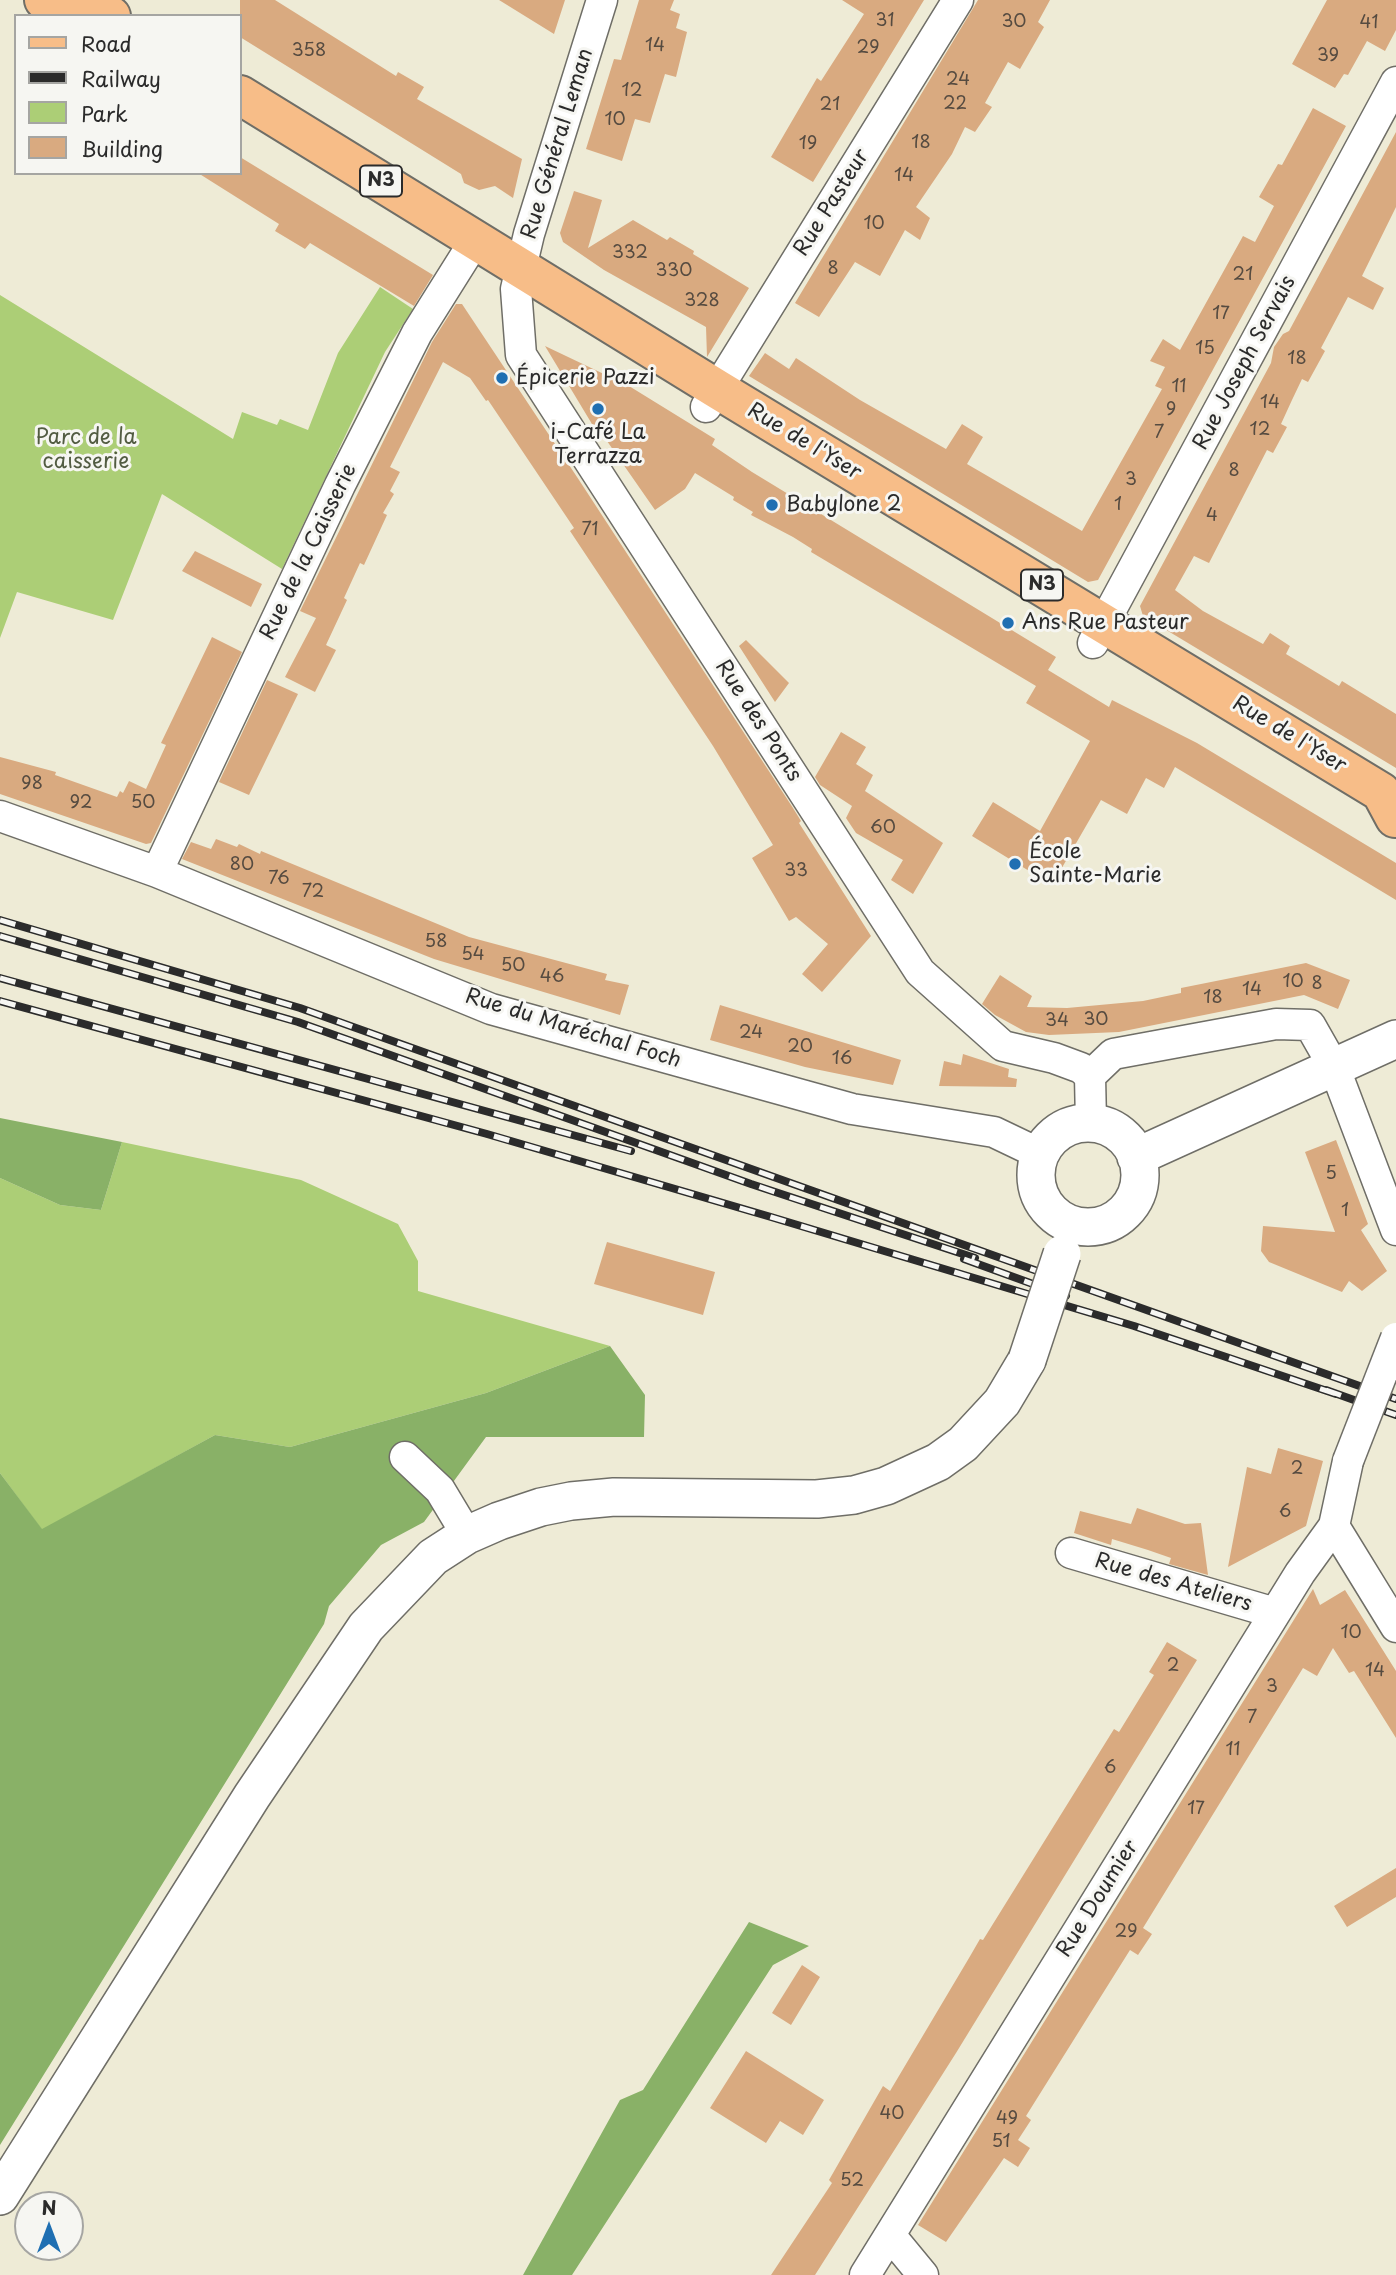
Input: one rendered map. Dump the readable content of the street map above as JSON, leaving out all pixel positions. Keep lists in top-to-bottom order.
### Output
{
  "streets": {
    "main road": ["N3", "Rue de l'Yser"],
    "street": [
      "Rue Général Leman",
      "Rue Pasteur",
      "Rue Joseph Servais",
      "Rue de la Caisserie",
      "Rue des Ponts",
      "Rue du Maréchal Foch",
      "Rue des Ateliers",
      "Rue Doumier"
    ]
  },
  "crossings": [
    ["Rue Général Leman", "Rue de l'Yser"],
    ["Rue Général Leman", "Rue des Ponts"],
    ["Rue Pasteur", "Rue de l'Yser"],
    ["Rue Joseph Servais", "Rue de l'Yser"],
    ["Rue de l'Yser", "Rue de la Caisserie"],
    ["Rue de l'Yser", "Rue des Ponts"],
    ["Rue de la Caisserie", "Rue du Maréchal Foch"],
    ["Rue des Ateliers", "Rue Doumier"]
  ],
  "parks": ["Parc de la caisserie"],
  "places": [
    "Épicerie Pazzi",
    "i-Café La Terrazza",
    "Babylone 2",
    "Ans Rue Pasteur",
    "École Sainte-Marie"
  ],
  "house_numbers": [
    "31",
    "30",
    "41",
    "14",
    "29",
    "358",
    "39",
    "24",
    "12",
    "22",
    "21",
    "10",
    "18",
    "19",
    "14",
    "10",
    "332",
    "8",
    "330",
    "21",
    "328",
    "17",
    "15",
    "18",
    "11",
    "14",
    "9",
    "12",
    "7",
    "8",
    "3",
    "1",
    "4",
    "71",
    "98",
    "92",
    "50",
    "60",
    "80",
    "33",
    "76",
    "72",
    "58",
    "54",
    "50",
    "46",
    "10",
    "8",
    "14",
    "18",
    "30",
    "34",
    "24",
    "20",
    "16",
    "5",
    "1",
    "2",
    "6",
    "10",
    "2",
    "14",
    "3",
    "7",
    "11",
    "6",
    "17",
    "29",
    "40",
    "49",
    "51",
    "52"
  ],
  "legend": [
    "Road",
    "Railway",
    "Park",
    "Building"
  ],
  "north": "top"
}
